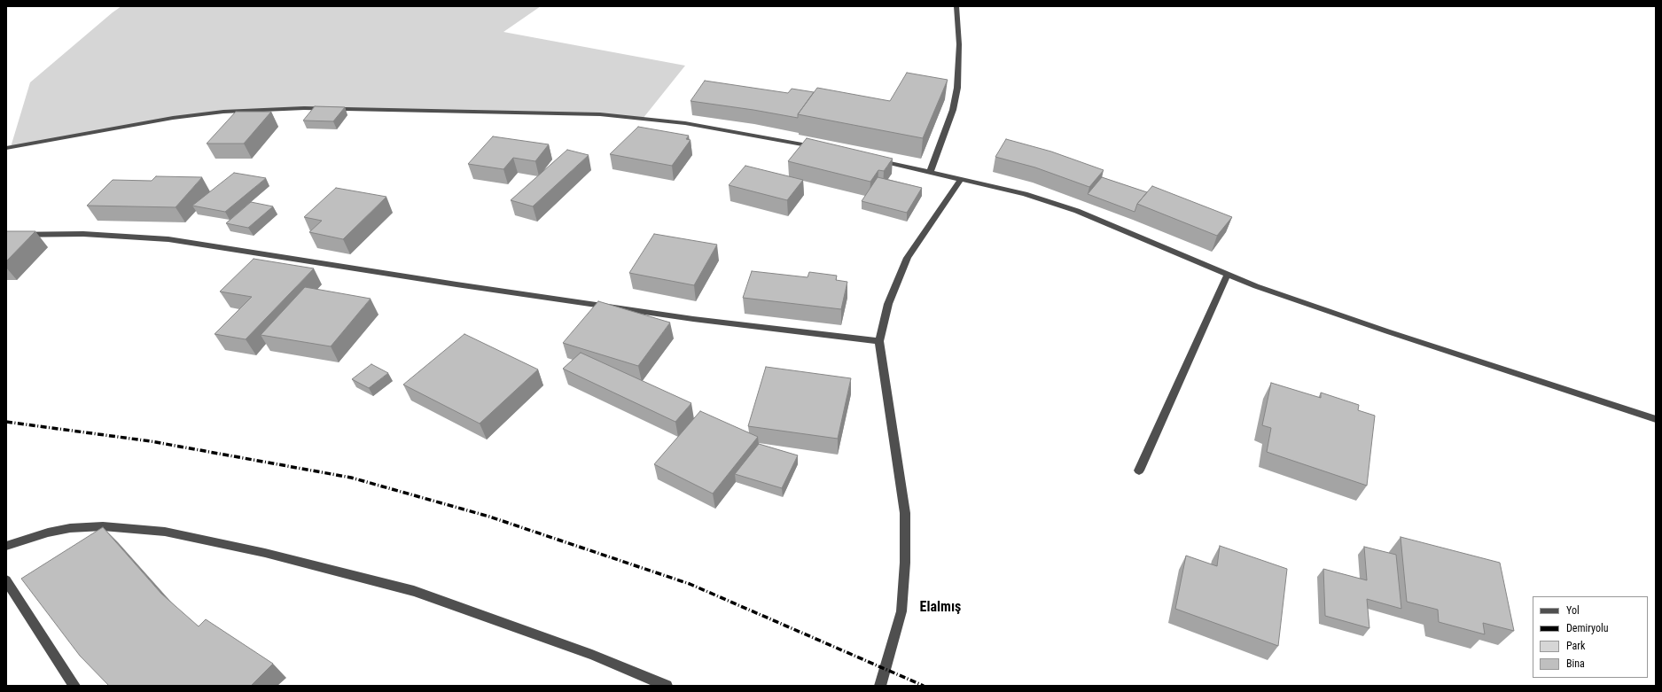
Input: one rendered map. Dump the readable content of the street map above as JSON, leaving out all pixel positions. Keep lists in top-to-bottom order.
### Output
{
  "districts": ["Elalmış"],
  "legend": [
    "Yol",
    "Demiryolu",
    "Park",
    "Bina"
  ]
}
